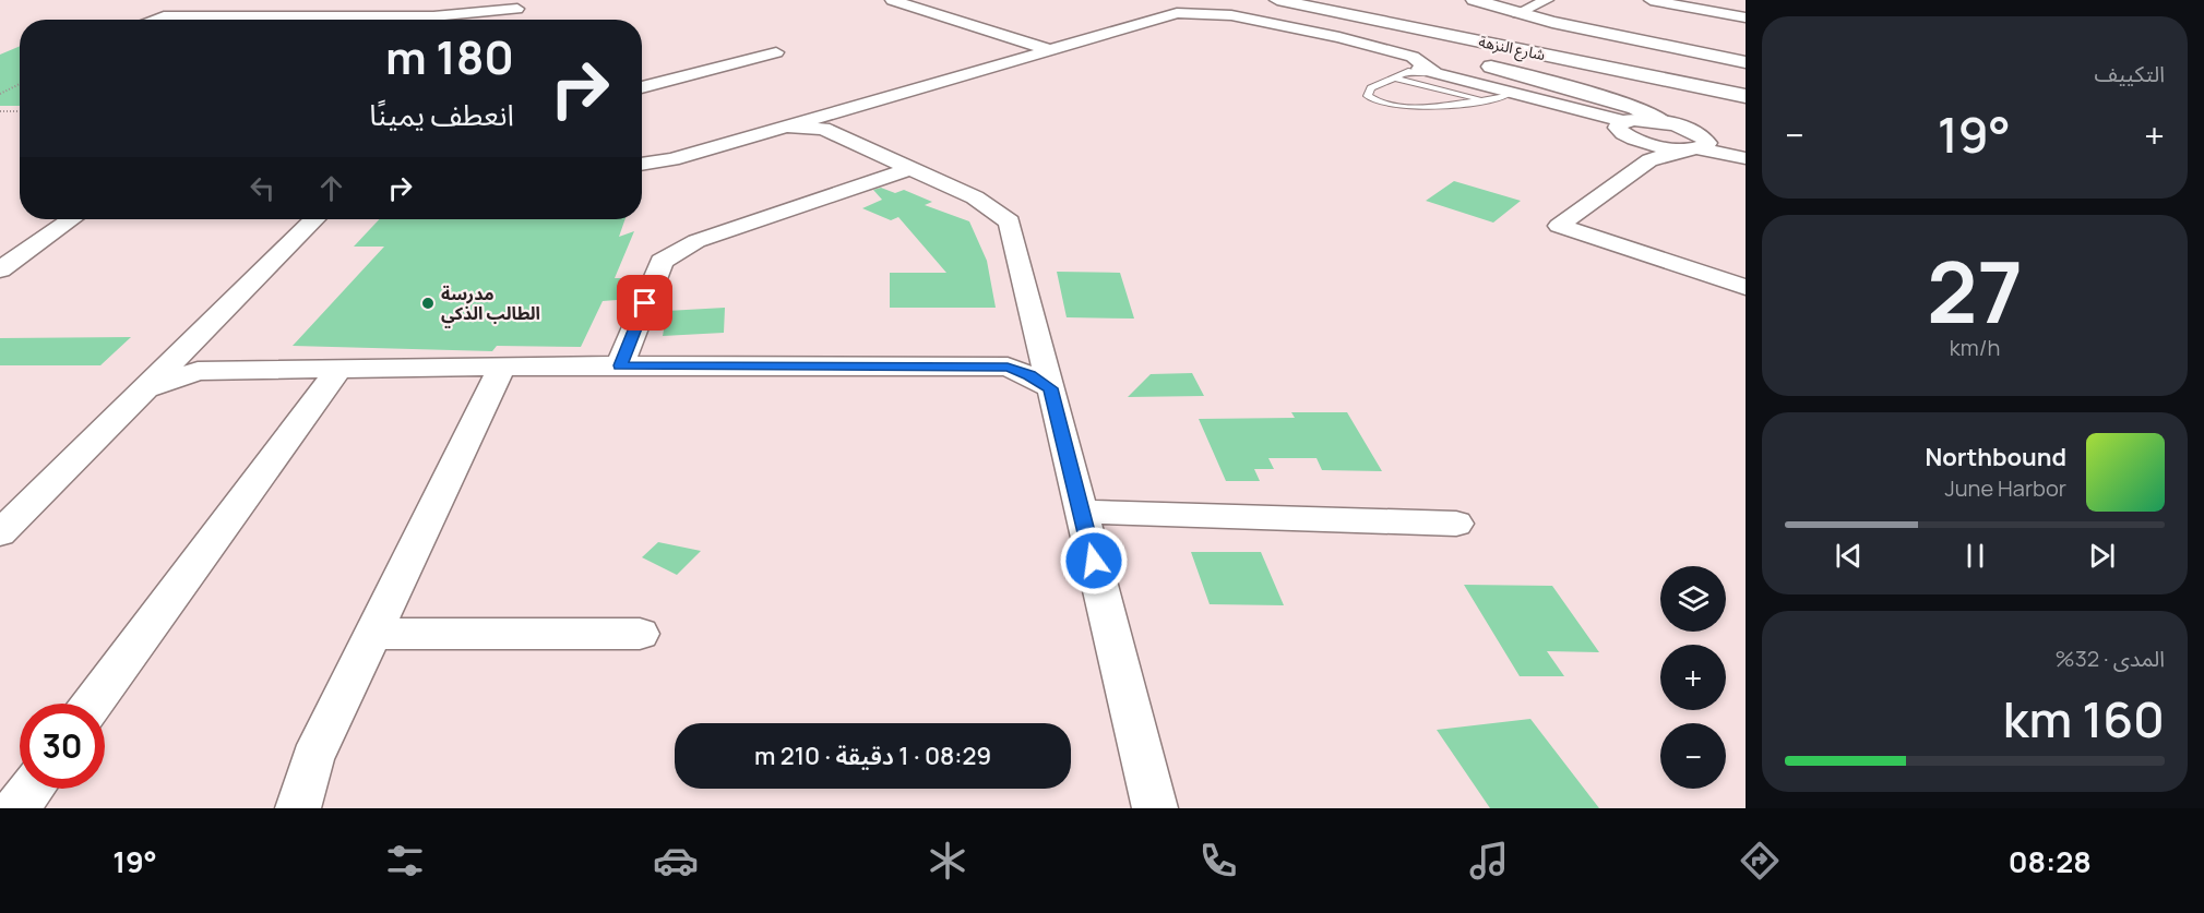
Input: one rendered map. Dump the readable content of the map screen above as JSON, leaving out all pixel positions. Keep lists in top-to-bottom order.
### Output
{
  "streets": {
    "main road": ["شارع النزهة"]
  },
  "places": ["مدرسة الطالب الذكي"],
  "page": {
    "tile": [
      "التكييف",
      ["27", "km/h"],
      ["المدى · 32%", "160 km"]
    ],
    "turn": ["180 m", "انعطف يمينًا"],
    "heat": ["−", "19°", "+"],
    "song": ["Northbound", "June Harbor"],
    "map_buttons": ["+", "−"],
    "limit": "30",
    "trip": "08:29 · 1 دقيقة · 210 m",
    "tabs": ["08:28", "19°"]
  }
}
